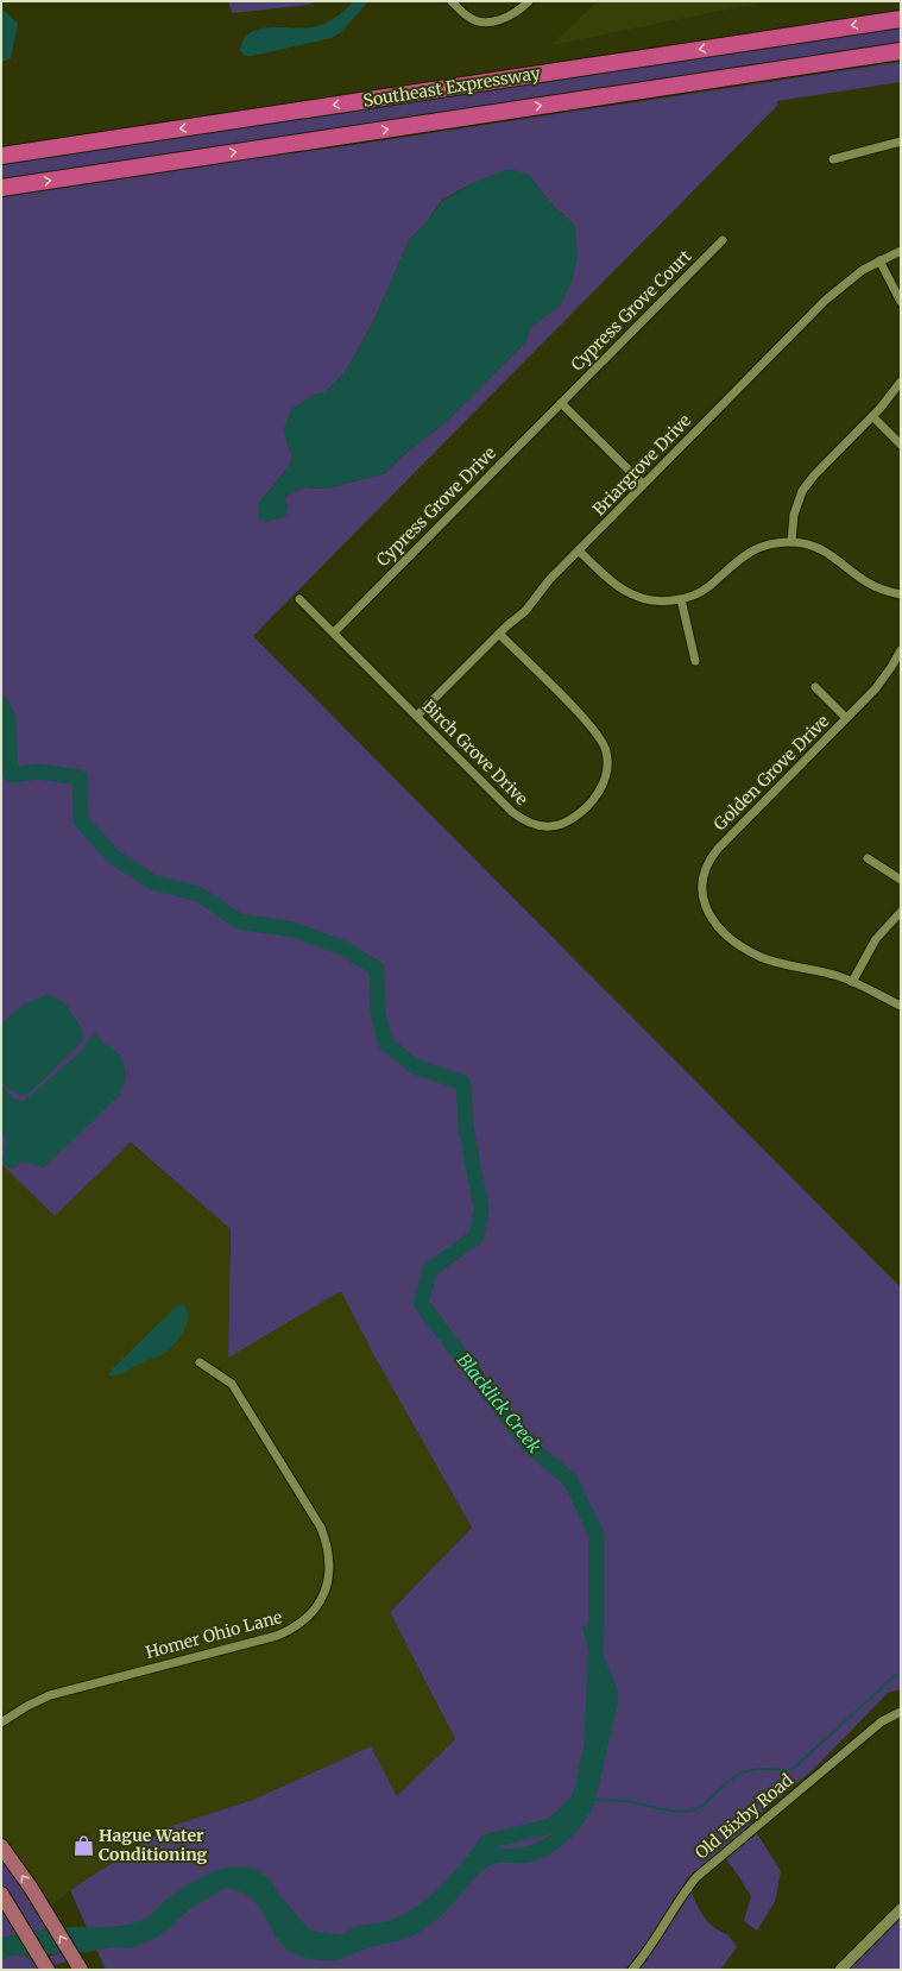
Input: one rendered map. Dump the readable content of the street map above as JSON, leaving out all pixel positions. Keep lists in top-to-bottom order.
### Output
{
  "streets": {
    "highway": ["Southeast Expressway"],
    "street": [
      "Cypress Grove Court",
      "Briargrove Drive",
      "Cypress Grove Drive",
      "Birch Grove Drive",
      "Golden Grove Drive",
      "Homer Ohio Lane",
      "Old Bixby Road"
    ]
  },
  "crossings": [
    ["Cypress Grove Court", "Cypress Grove Drive"],
    ["Briargrove Drive", "Birch Grove Drive"],
    ["Cypress Grove Drive", "Birch Grove Drive"]
  ],
  "water": ["Blacklick Creek"],
  "places": {
    "shop": ["Hague Water Conditioning"]
  }
}
